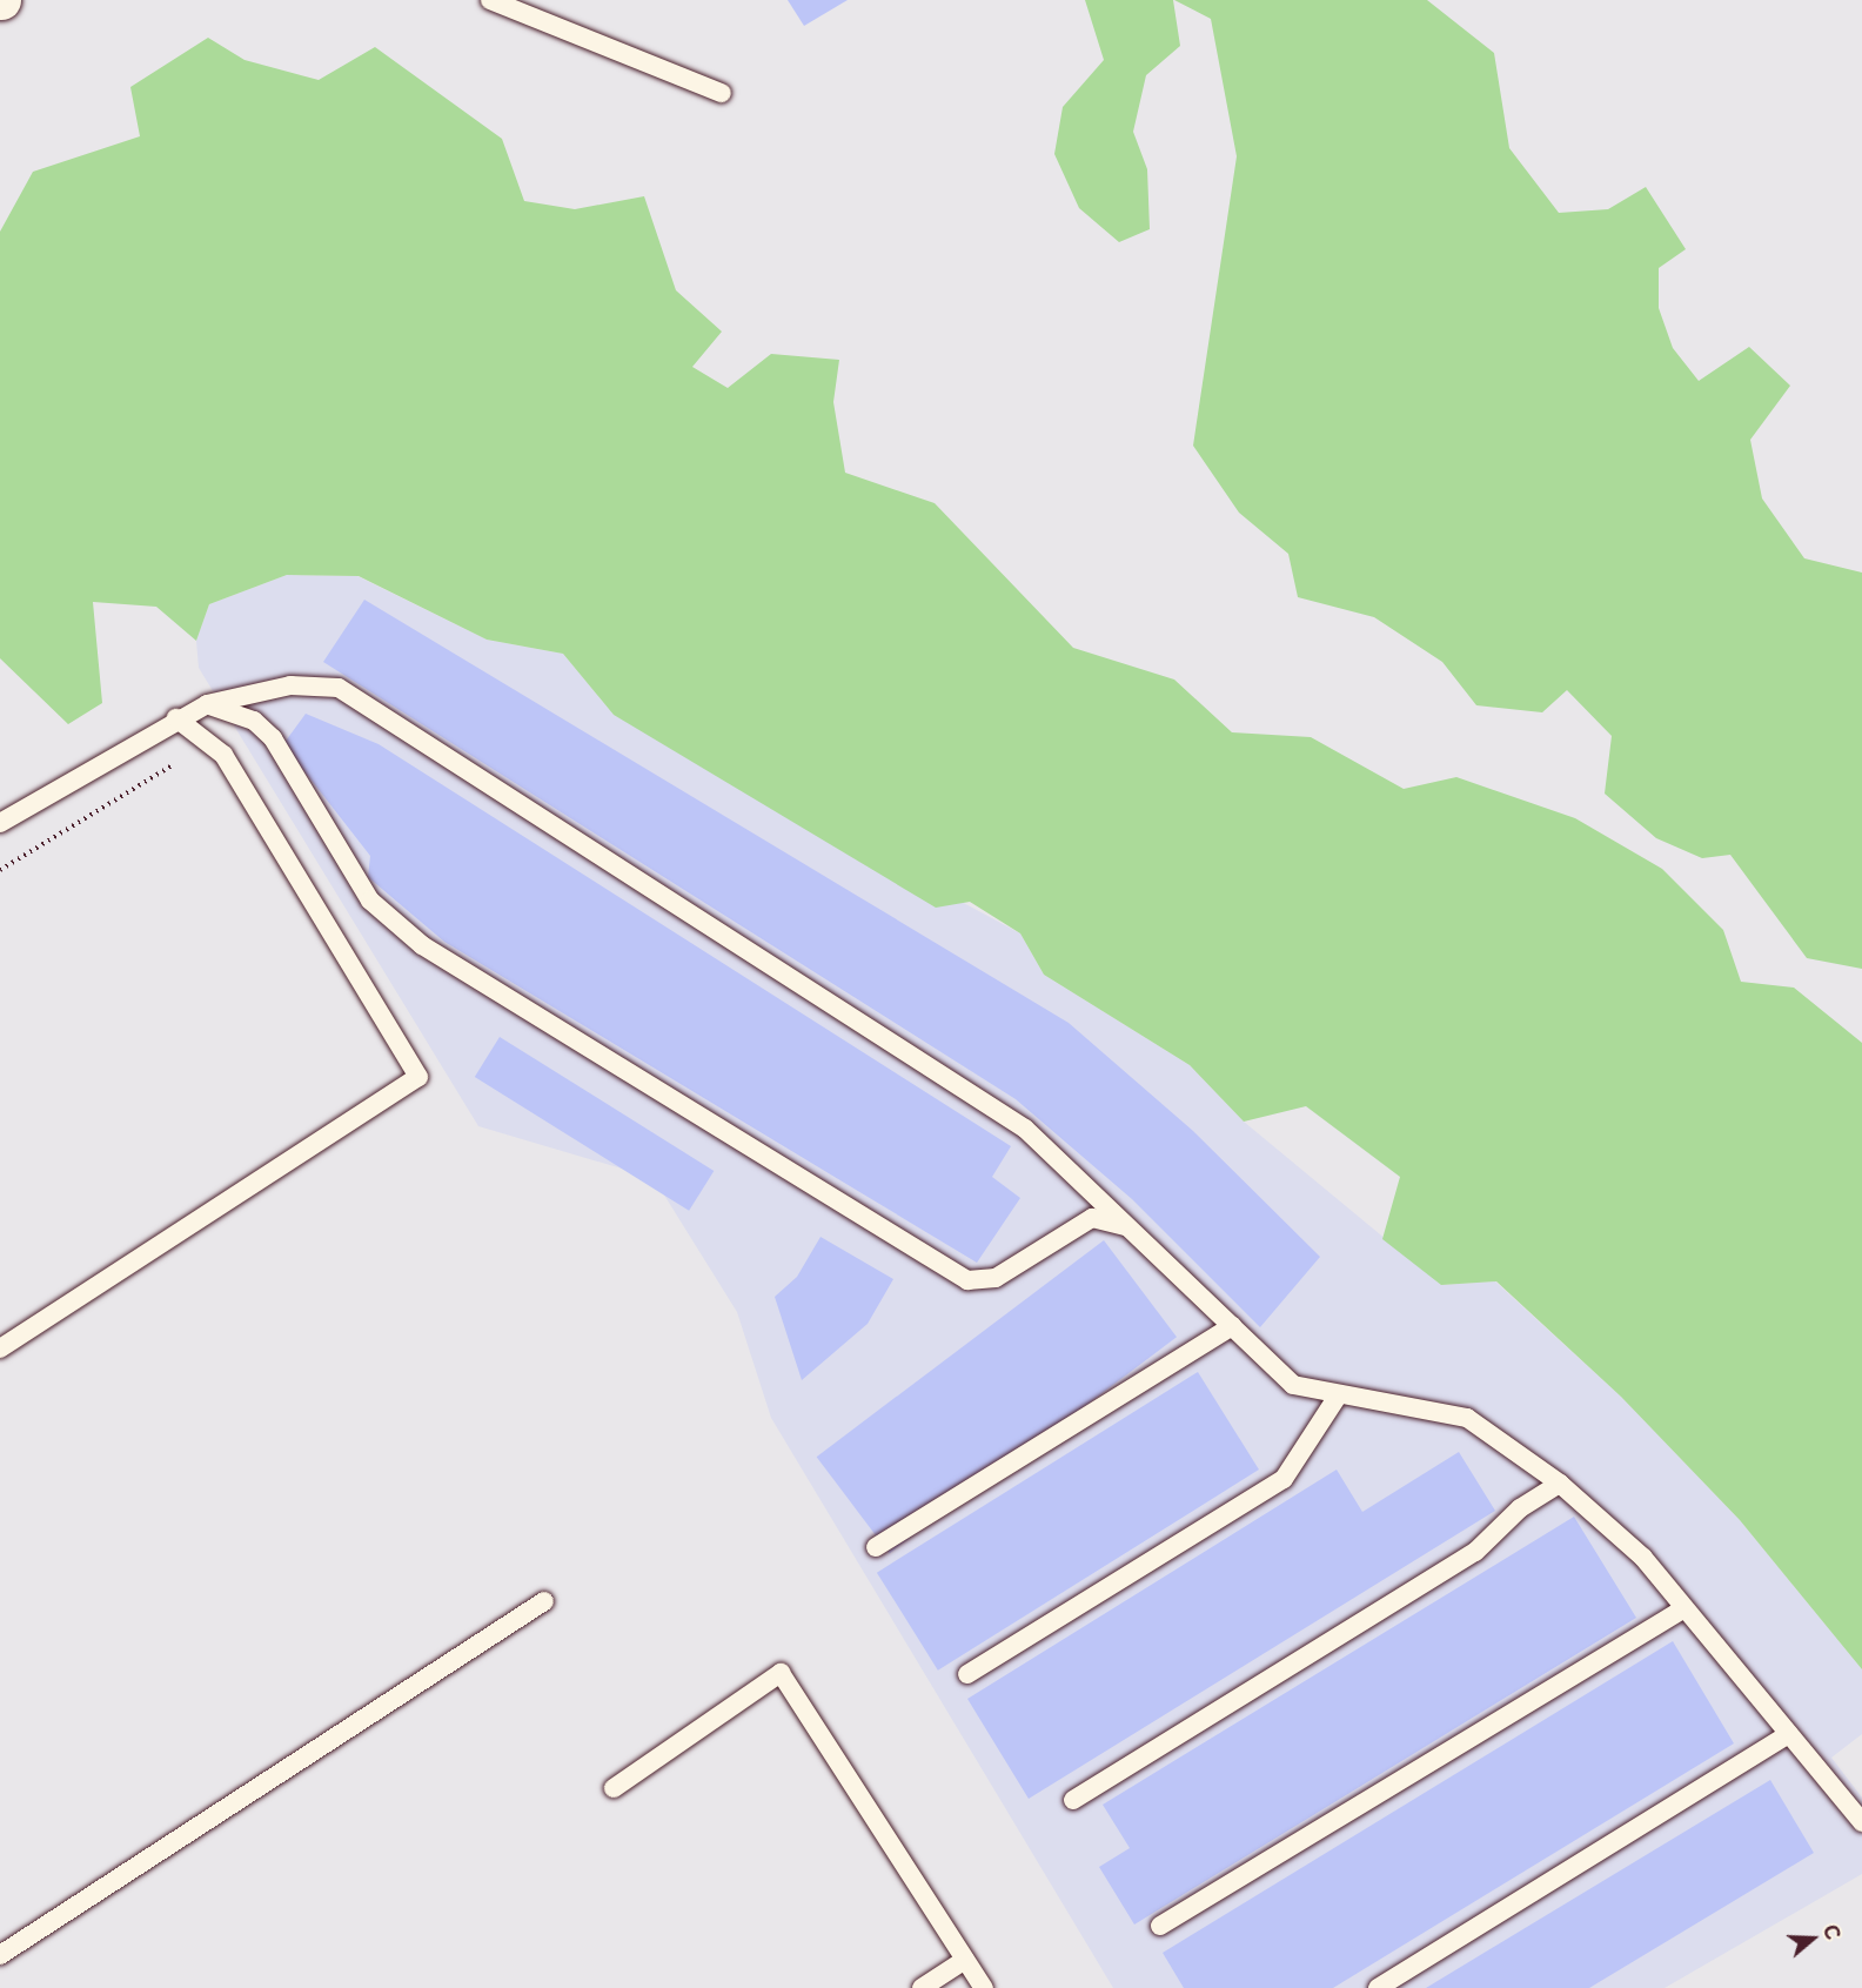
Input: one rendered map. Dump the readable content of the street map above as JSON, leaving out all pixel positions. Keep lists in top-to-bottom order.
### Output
{
  "north": "right"
}
